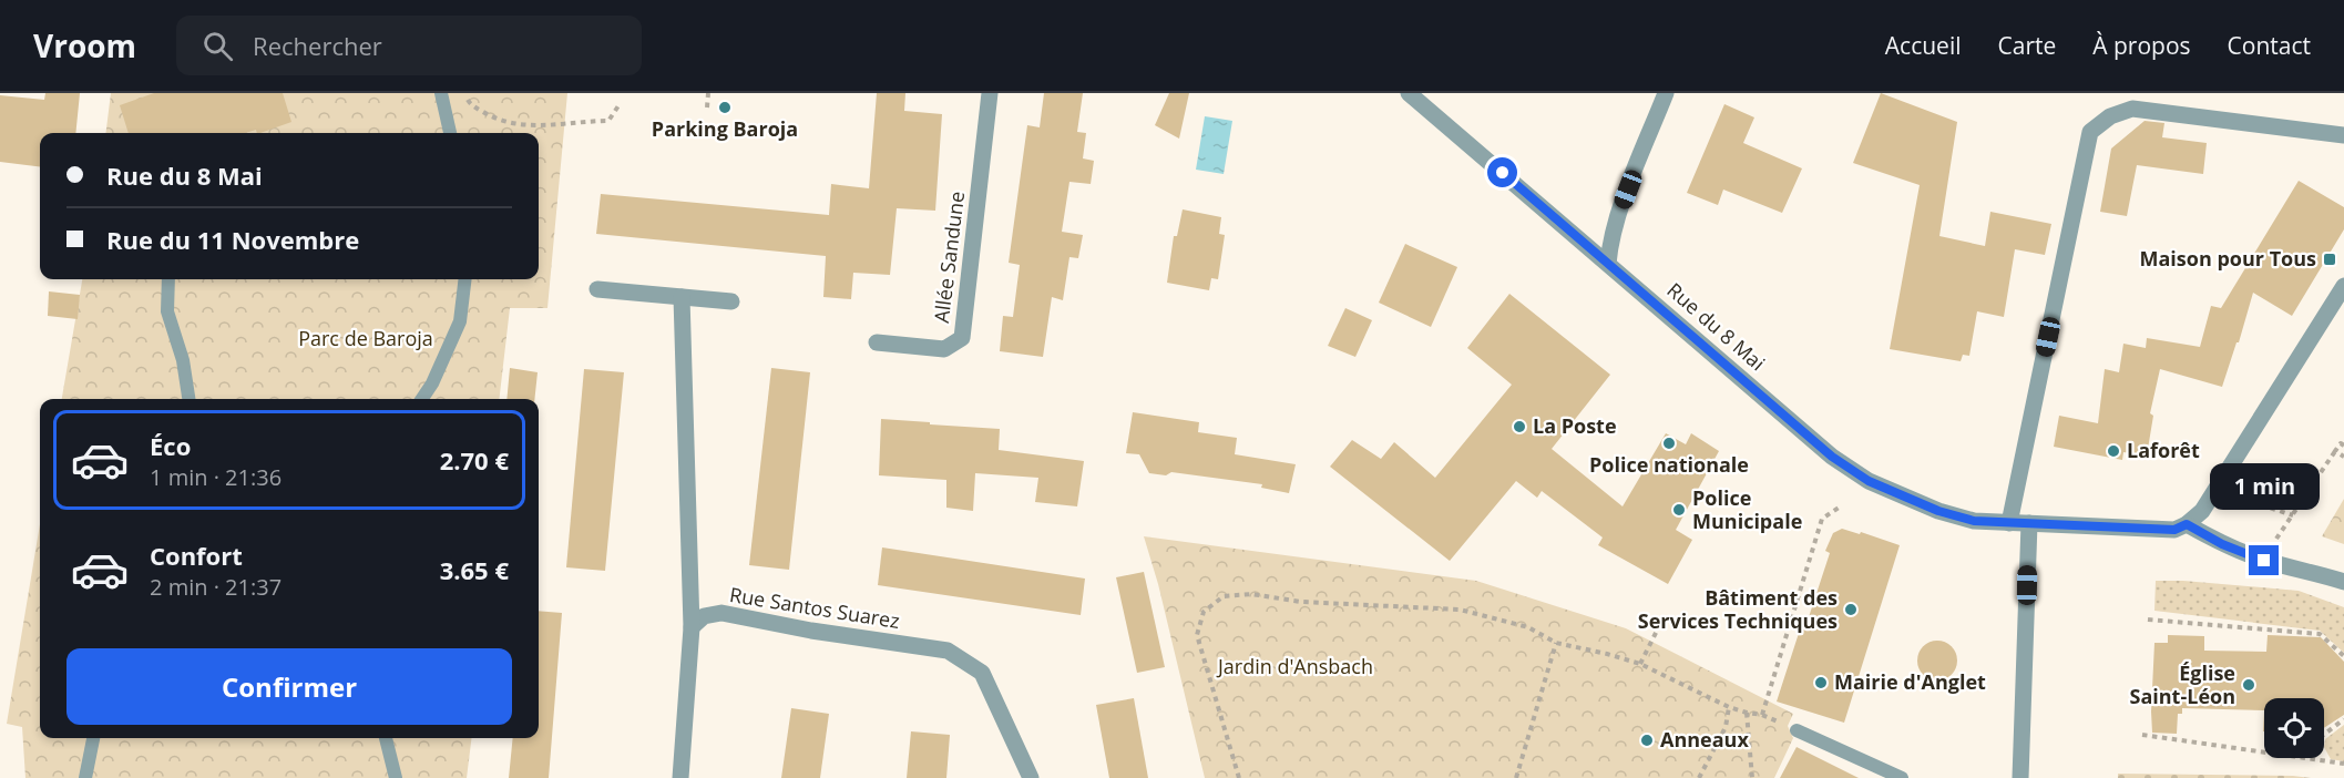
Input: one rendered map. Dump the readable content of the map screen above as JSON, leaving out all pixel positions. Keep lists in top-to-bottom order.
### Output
{
  "streets": {
    "street": ["Allée Sandune", "Rue du 8 Mai", "Rue Santos Suarez"]
  },
  "parks": ["Parc de Baroja", "Jardin d'Ansbach"],
  "places": {
    "other": [
      "Parking Baroja",
      "La Poste",
      "Police nationale",
      "Laforêt",
      "Police Municipale",
      "Bâtiment des Services Techniques",
      "Mairie d'Anglet",
      "Église Saint-Léon",
      "Anneaux"
    ],
    "transit": ["Maison pour Tous"]
  },
  "page": {
    "header": "Vroom",
    "search": "Rechercher",
    "nav": [
      "Accueil",
      "Carte",
      "À propos",
      "Contact"
    ],
    "banner": ["Rue du 8 Mai", "Rue du 11 Novembre"],
    "list": [
      {
        "name": "Éco",
        "note": "1 min · 21:36",
        "value": "2.70 €"
      },
      {
        "name": "Confort",
        "note": "2 min · 21:37",
        "value": "3.65 €"
      }
    ],
    "bubble": "1 min",
    "buttons": "Confirmer"
  }
}
